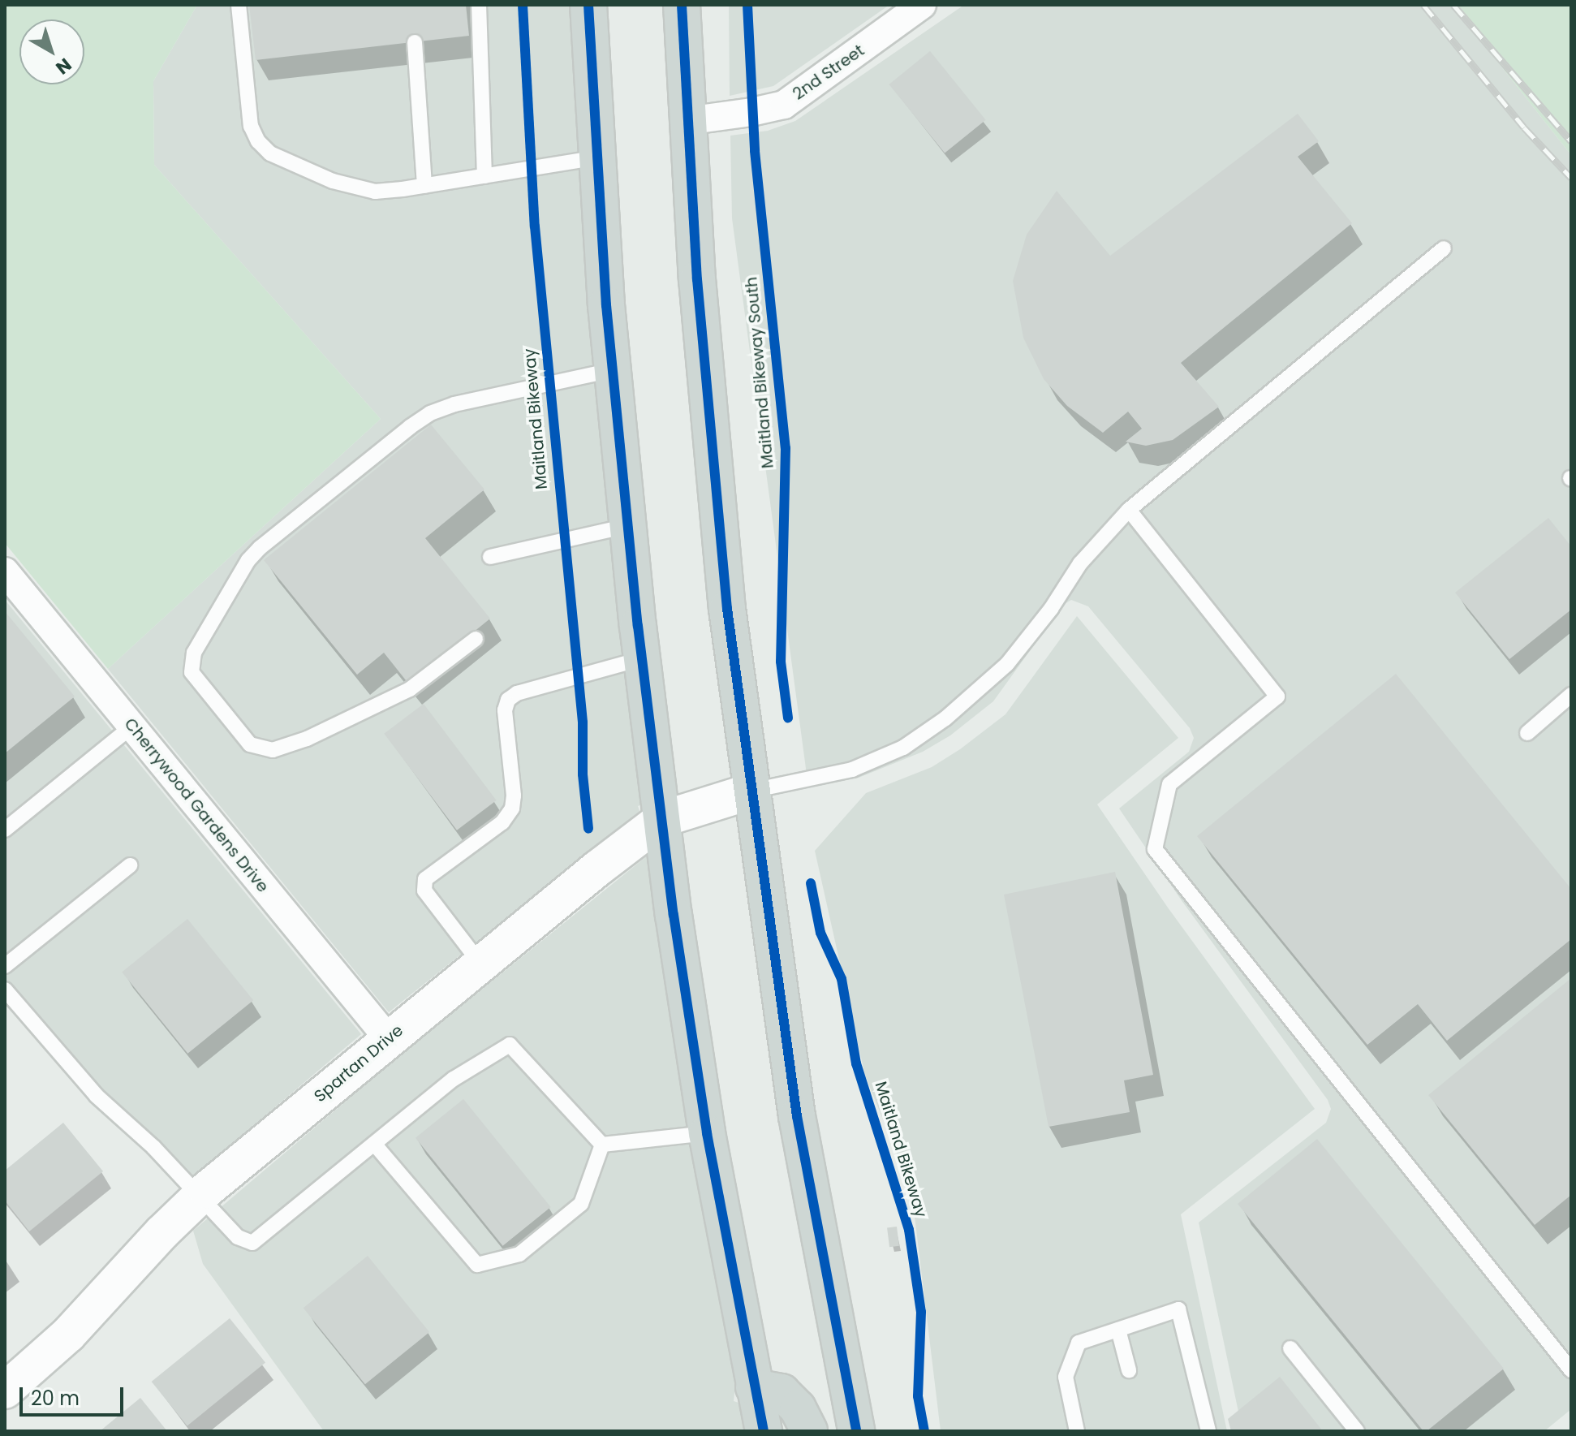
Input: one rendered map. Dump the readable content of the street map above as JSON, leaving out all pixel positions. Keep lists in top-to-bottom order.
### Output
{
  "streets": {
    "street": ["2nd Street", "Cherrywood Gardens Drive", "Spartan Drive"],
    "cycle path": ["Maitland Bikeway South", "Maitland Bikeway"]
  },
  "crossings": [
    ["Cherrywood Gardens Drive", "Spartan Drive"]
  ],
  "scale_bar": "20 m",
  "north": "bottom right"
}
